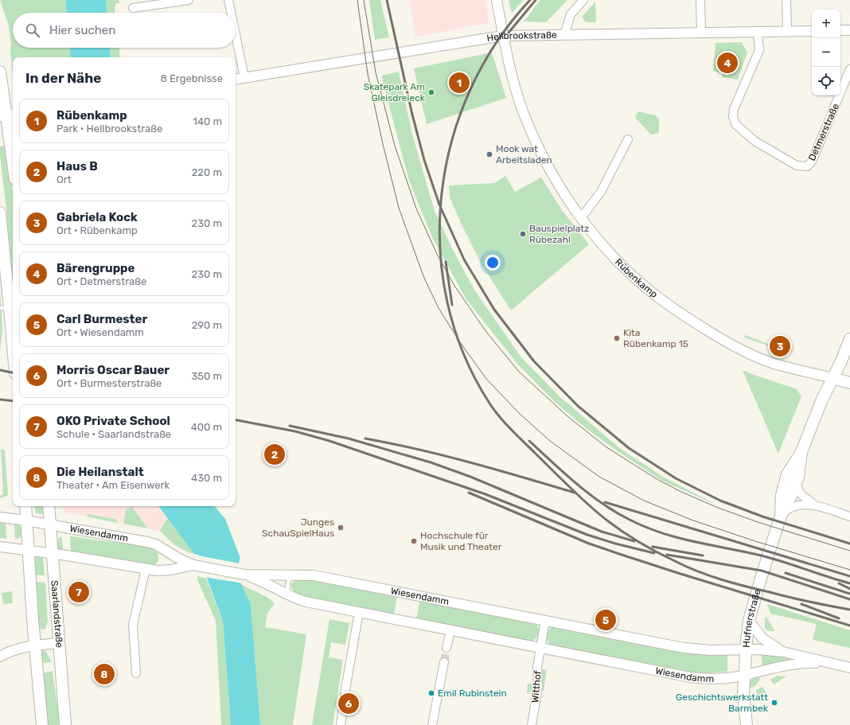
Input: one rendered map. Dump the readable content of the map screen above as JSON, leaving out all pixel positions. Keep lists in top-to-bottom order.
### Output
{
  "streets": {
    "main road": ["Saarlandstraße", "Hufnerstraße"],
    "street": [
      "Hellbrookstraße",
      "Detmerstraße",
      "Rübenkamp",
      "Wiesendamm",
      "Witthof"
    ]
  },
  "crossings": [
    ["Hellbrookstraße", "Detmerstraße"],
    ["Hellbrookstraße", "Rübenkamp"],
    ["Rübenkamp", "Hufnerstraße"],
    ["Wiesendamm", "Saarlandstraße"],
    ["Wiesendamm", "Hufnerstraße"],
    ["Wiesendamm", "Witthof"]
  ],
  "places": [
    "Skatepark Am Gleisdreieck",
    "Mook wat Arbeitsladen",
    "Bauspielplatz Rübezahl",
    "Kita Rübenkamp 15",
    "Junges SchauSpielHaus",
    "Hochschule für Musik und Theater",
    "Emil Rubinstein",
    "Geschichtswerkstatt Barmbek"
  ],
  "page": {
    "map_buttons": ["+", "−"],
    "search": "Hier suchen",
    "pins": [
      "4",
      "1",
      "3",
      "2",
      "7",
      "5",
      "8",
      "6"
    ],
    "heading": ["In der Nähe", "8 Ergebnisse"],
    "list": [
      {
        "mark": "1",
        "name": "Rübenkamp",
        "note": "Park · Hellbrookstraße",
        "value": "140 m"
      },
      {
        "mark": "2",
        "name": "Haus B",
        "note": "Ort",
        "value": "220 m"
      },
      {
        "mark": "3",
        "name": "Gabriela Kock",
        "note": "Ort · Rübenkamp",
        "value": "230 m"
      },
      {
        "mark": "4",
        "name": "Bärengruppe",
        "note": "Ort · Detmerstraße",
        "value": "230 m"
      },
      {
        "mark": "5",
        "name": "Carl Burmester",
        "note": "Ort · Wiesendamm",
        "value": "290 m"
      },
      {
        "mark": "6",
        "name": "Morris Oscar Bauer",
        "note": "Ort · Burmesterstraße",
        "value": "350 m"
      },
      {
        "mark": "7",
        "name": "OKO Private School",
        "note": "Schule · Saarlandstraße",
        "value": "400 m"
      },
      {
        "mark": "8",
        "name": "Die Heilanstalt",
        "note": "Theater · Am Eisenwerk",
        "value": "430 m"
      }
    ]
  }
}
